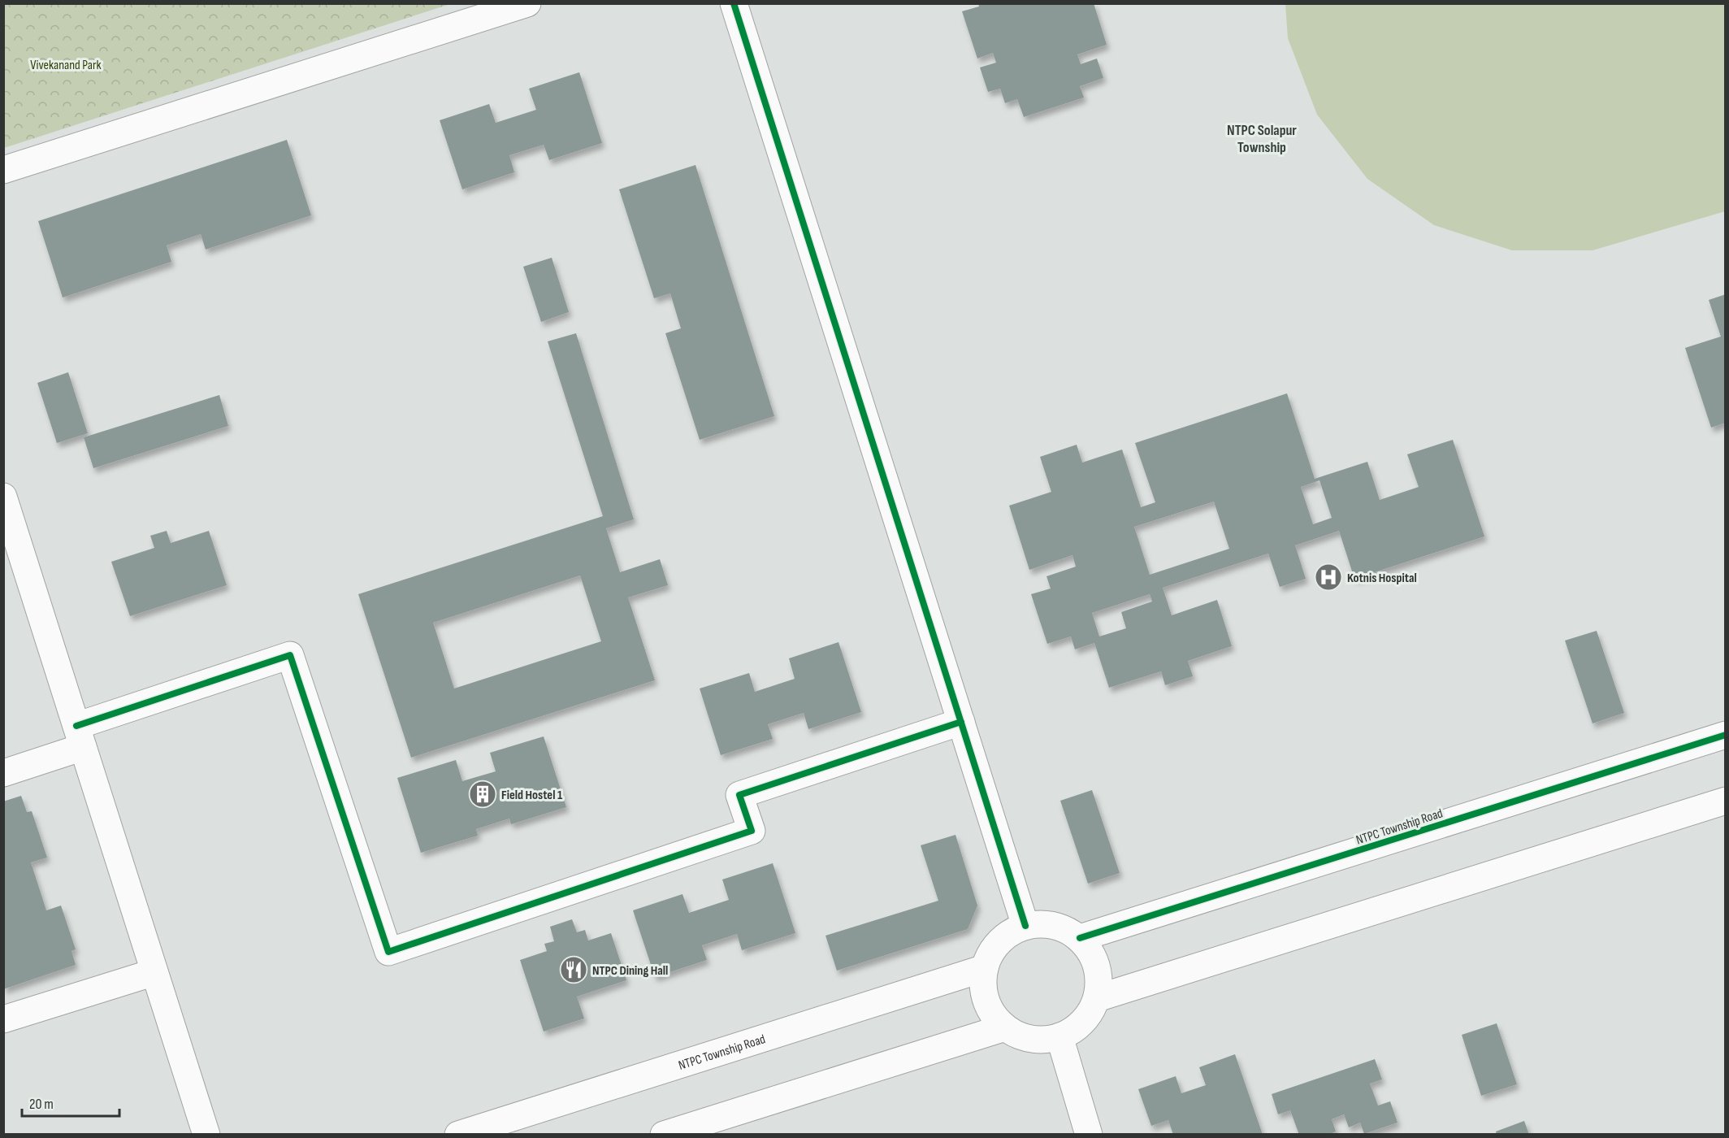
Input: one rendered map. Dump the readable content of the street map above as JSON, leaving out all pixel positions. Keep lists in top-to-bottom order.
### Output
{
  "streets": {
    "street": ["NTPC Township Road"]
  },
  "districts": ["NTPC Solapur Township"],
  "parks": ["Vivekanand Park"],
  "places": {
    "hospital": ["Kotnis Hospital"],
    "building": ["Field Hostel 1"],
    "restaurant": ["NTPC Dining Hall"]
  },
  "scale_bar": "20 m"
}
